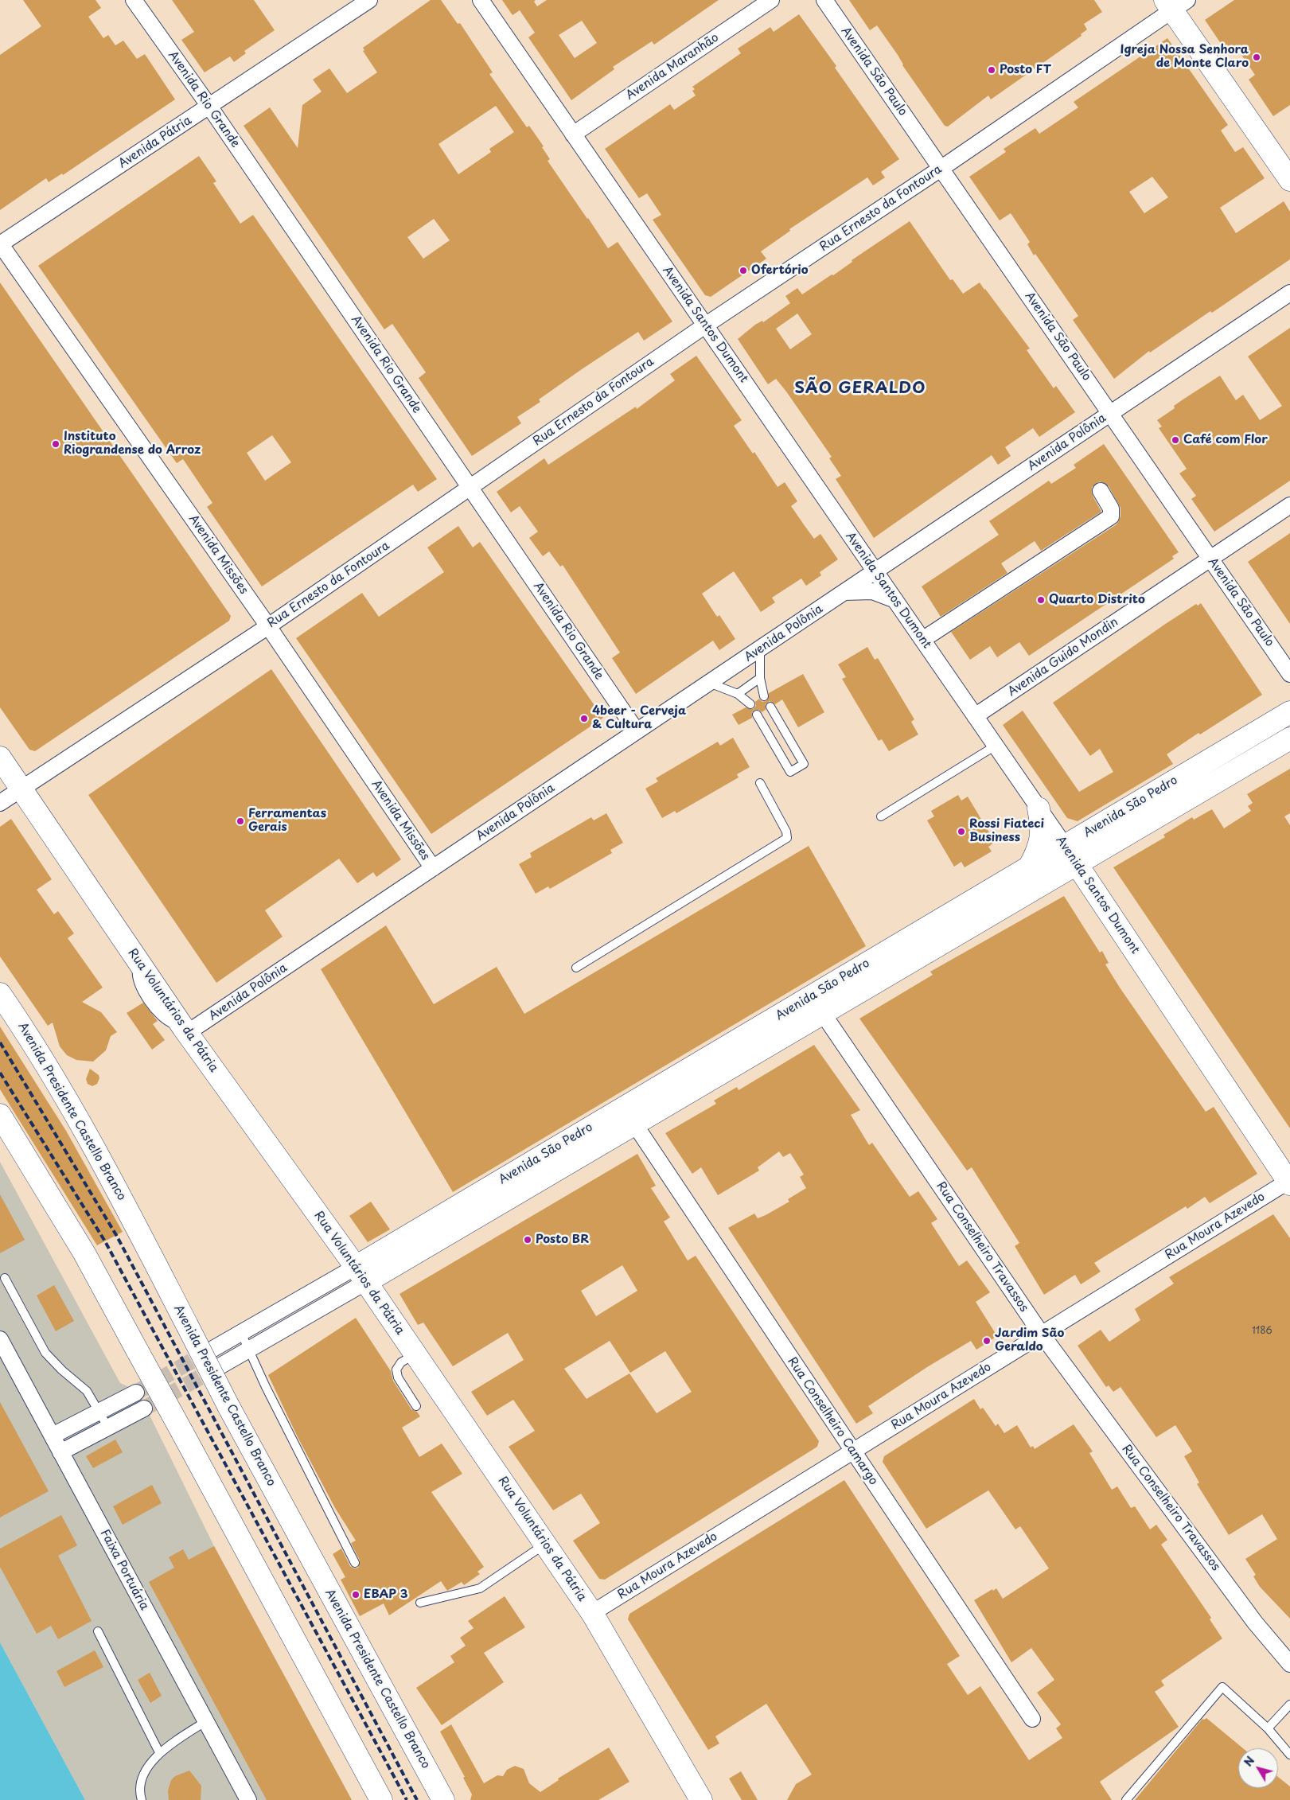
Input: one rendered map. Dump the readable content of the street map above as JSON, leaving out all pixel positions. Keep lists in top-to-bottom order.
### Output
{
  "streets": {
    "main road": [
      "Avenida Santos Dumont",
      "Avenida São Pedro",
      "Rua Voluntários da Pátria",
      "Avenida Presidente Castello Branco"
    ],
    "street": [
      "Avenida Maranhão",
      "Avenida São Paulo",
      "Avenida Rio Grande",
      "Avenida Pátria",
      "Rua Ernesto da Fontoura",
      "Avenida Polônia",
      "Avenida Missões",
      "Avenida Guido Mondin",
      "Rua Moura Azevedo",
      "Rua Conselheiro Travassos",
      "Rua Conselheiro Camargo",
      "Faixa Portuária"
    ]
  },
  "crossings": [
    ["Avenida Maranhão", "Avenida Santos Dumont"],
    ["Avenida São Paulo", "Rua Ernesto da Fontoura"],
    ["Avenida São Paulo", "Avenida Polônia"],
    ["Avenida São Paulo", "Avenida Guido Mondin"],
    ["Avenida Rio Grande", "Avenida Pátria"],
    ["Avenida Rio Grande", "Rua Ernesto da Fontoura"],
    ["Avenida Rio Grande", "Avenida Polônia"],
    ["Avenida Pátria", "Avenida Missões"],
    ["Rua Ernesto da Fontoura", "Avenida Santos Dumont"],
    ["Rua Ernesto da Fontoura", "Avenida Missões"],
    ["Rua Ernesto da Fontoura", "Rua Voluntários da Pátria"],
    ["Avenida Santos Dumont", "Avenida Polônia"],
    ["Avenida Santos Dumont", "Avenida Guido Mondin"],
    ["Avenida Santos Dumont", "Avenida São Pedro"],
    ["Avenida Santos Dumont", "Rua Moura Azevedo"],
    ["Avenida Polônia", "Avenida Missões"],
    ["Avenida Polônia", "Rua Voluntários da Pátria"],
    ["Avenida São Pedro", "Rua Voluntários da Pátria"],
    ["Avenida São Pedro", "Rua Conselheiro Travassos"],
    ["Avenida São Pedro", "Rua Conselheiro Camargo"],
    ["Rua Voluntários da Pátria", "Rua Moura Azevedo"],
    ["Rua Moura Azevedo", "Rua Conselheiro Travassos"],
    ["Rua Moura Azevedo", "Rua Conselheiro Camargo"]
  ],
  "districts": ["SÃO GERALDO"],
  "places": [
    "Igreja Nossa Senhora de Monte Claro",
    "Posto FT",
    "Ofertório",
    "Café com Flor",
    "Instituto Riograndense do Arroz",
    "Quarto Distrito",
    "4beer - Cerveja & Cultura",
    "Ferramentas Gerais",
    "Rossi Fiateci Business",
    "Posto BR",
    "Jardim São Geraldo",
    "EBAP 3"
  ],
  "house_numbers": ["1186"],
  "north": "top left"
}
